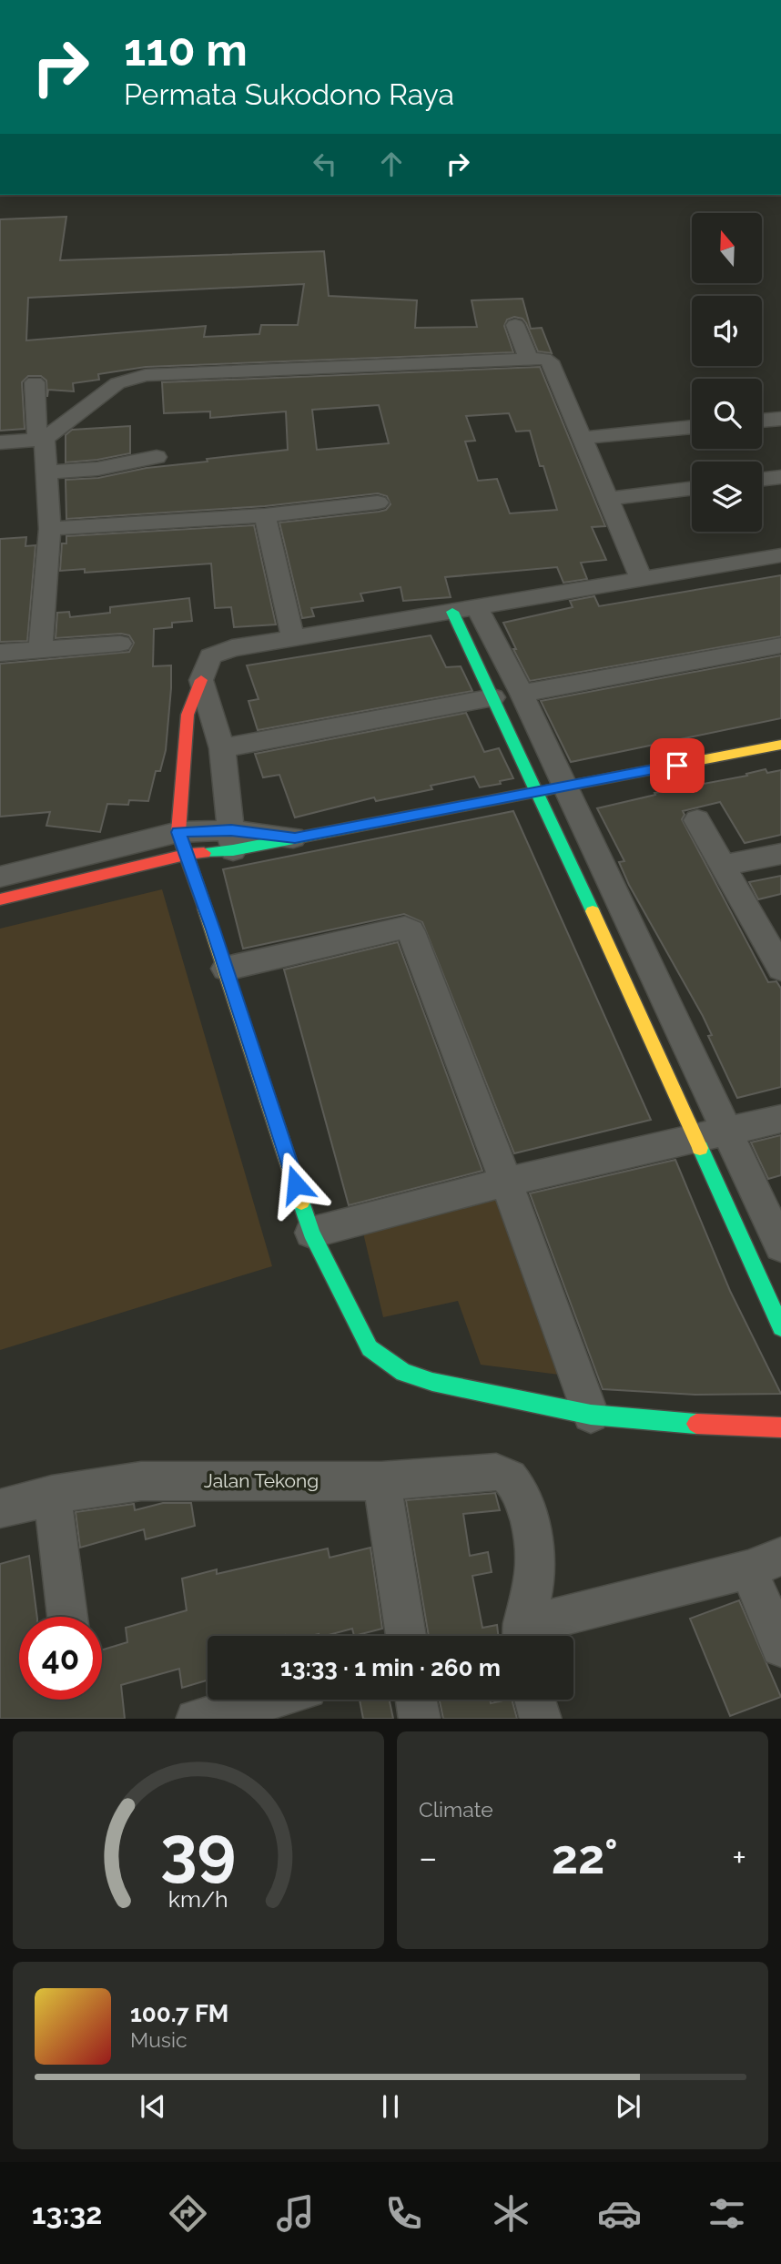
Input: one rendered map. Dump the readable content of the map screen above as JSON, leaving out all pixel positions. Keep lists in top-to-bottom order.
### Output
{
  "streets": {
    "street": ["Jalan Tekong"]
  },
  "north": "top",
  "page": {
    "turn": ["110 m", "Permata Sukodono Raya"],
    "limit": "40",
    "trip": "13:33 · 1 min · 260 m",
    "tile": "Climate",
    "heat": ["−", "22°", "+"],
    "song": ["100.7 FM", "Music"],
    "tabs": "13:32",
    "gauge": ["39", "km/h"]
  }
}
